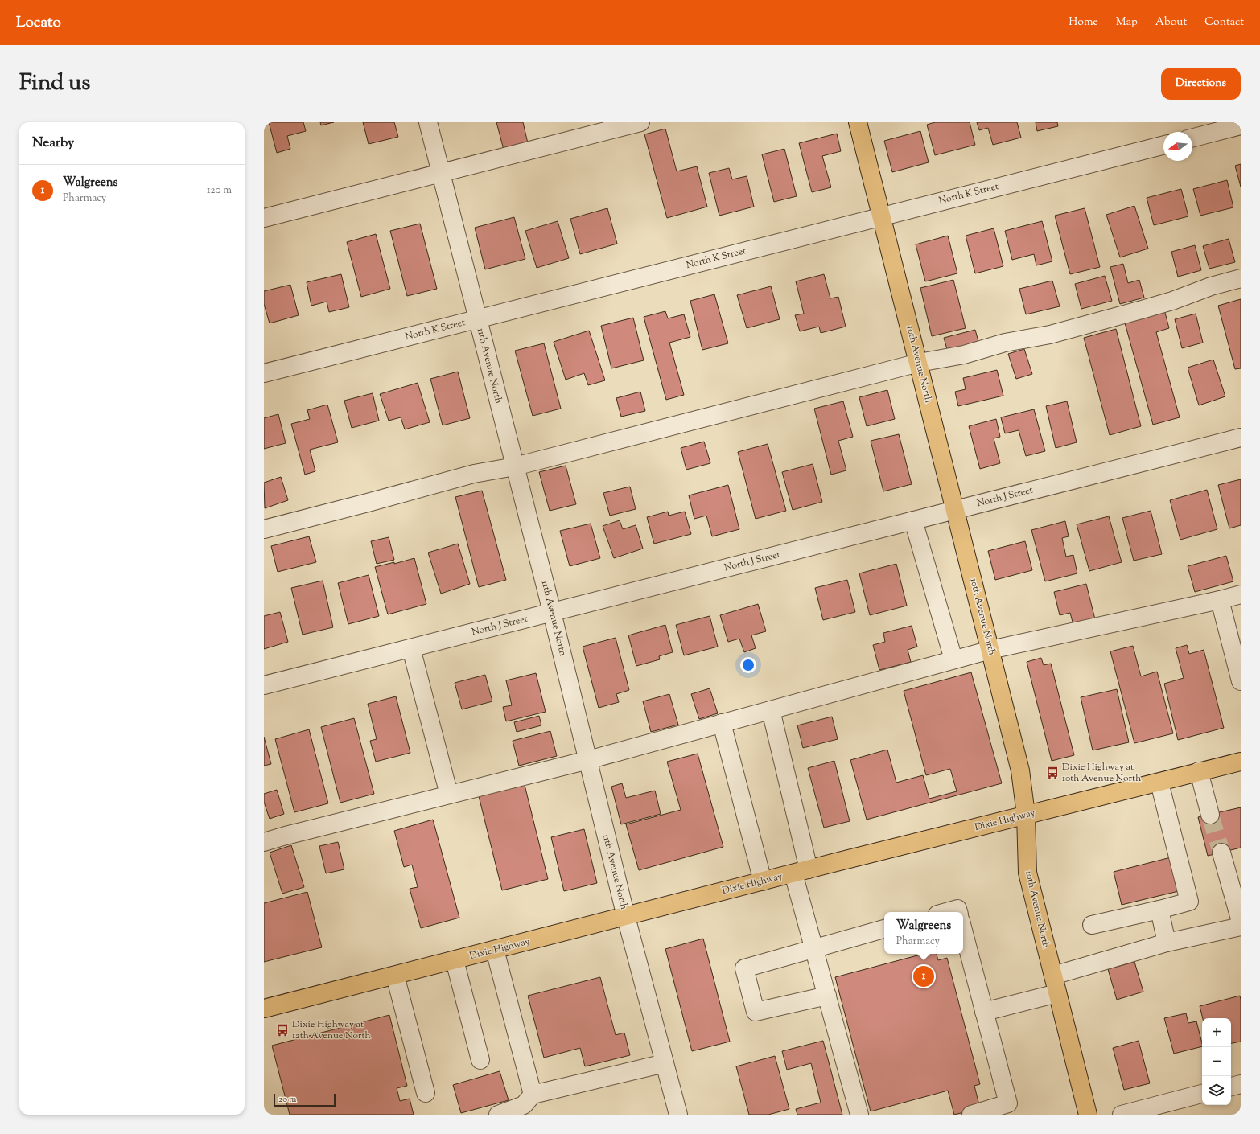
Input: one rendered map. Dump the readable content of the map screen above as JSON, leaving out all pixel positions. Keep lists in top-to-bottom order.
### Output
{
  "streets": {
    "main road": ["10th Avenue North", "Dixie Highway"],
    "street": ["North K Street", "11th Avenue North", "North J Street"]
  },
  "crossings": [
    ["North K Street", "10th Avenue North"],
    ["North K Street", "11th Avenue North"],
    ["10th Avenue North", "North J Street"],
    ["10th Avenue North", "Dixie Highway"],
    ["11th Avenue North", "North J Street"],
    ["11th Avenue North", "Dixie Highway"]
  ],
  "places": {
    "bus stop": ["Dixie Highway at 10th Avenue North", "Dixie Highway at 12th Avenue North"]
  },
  "scale_bar": "20 m",
  "north": "left",
  "page": {
    "header": "Locato",
    "nav": [
      "Home",
      "Map",
      "About",
      "Contact"
    ],
    "title": "Find us",
    "buttons": "Directions",
    "heading": "Nearby",
    "list": [
      {
        "mark": "1",
        "name": "Walgreens",
        "note": "Pharmacy",
        "value": "120 m"
      }
    ],
    "popup": ["Walgreens", "Pharmacy"],
    "pins": "1",
    "map_buttons": ["+", "−"],
    "scale": "20 m"
  }
}
